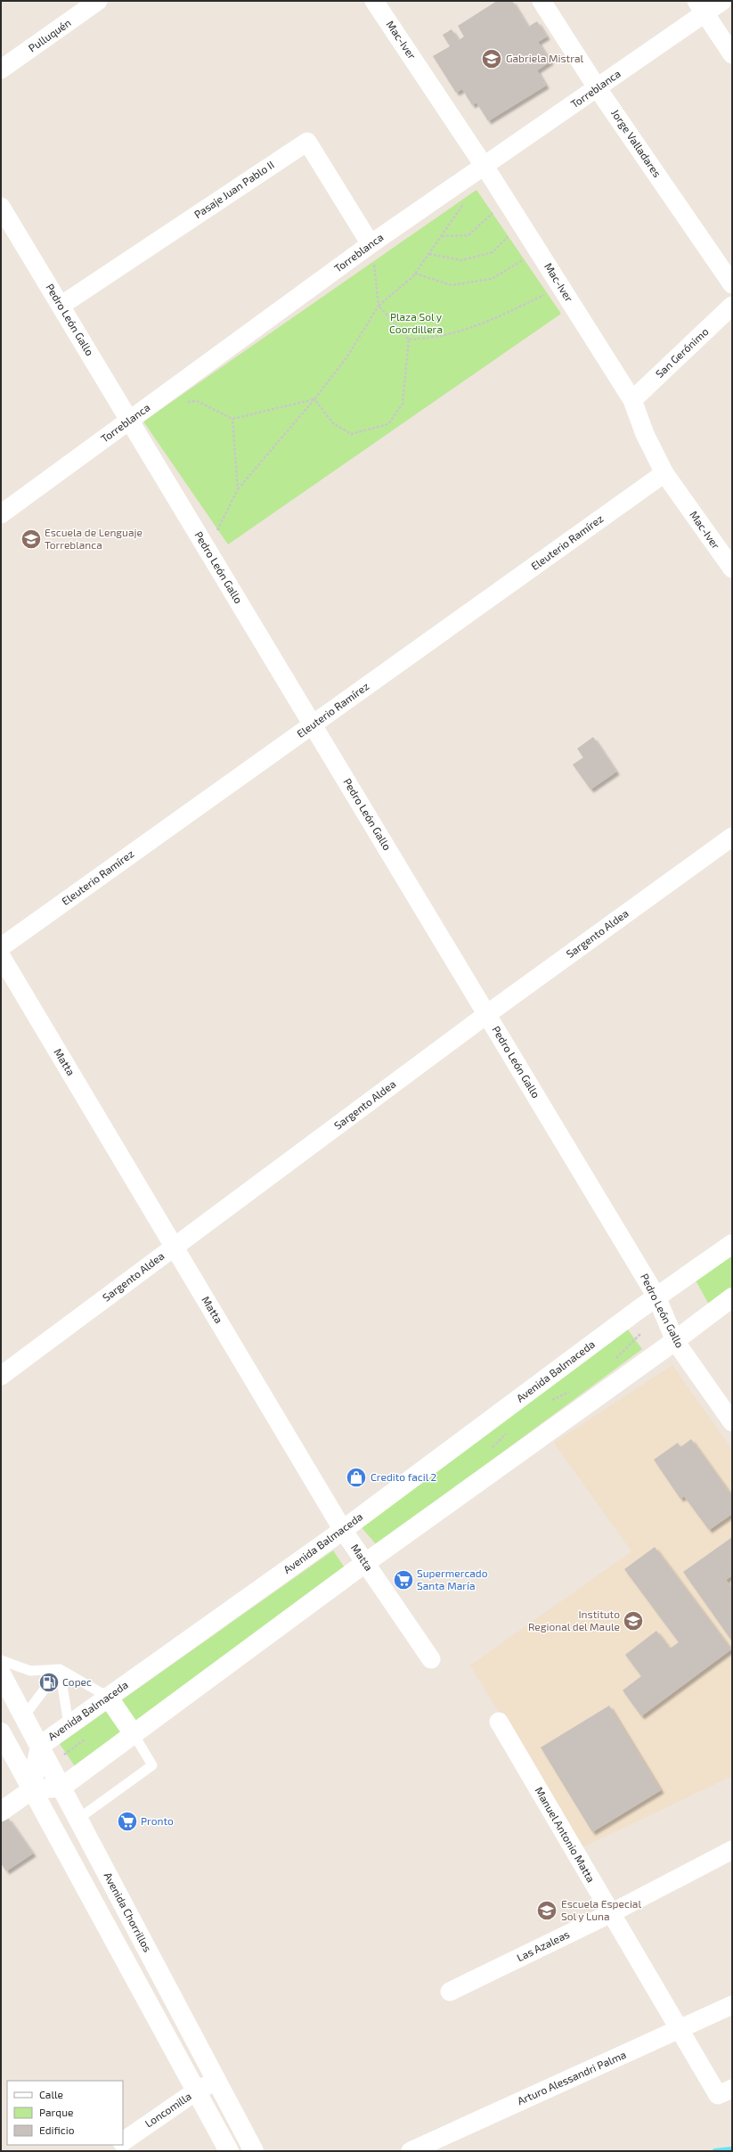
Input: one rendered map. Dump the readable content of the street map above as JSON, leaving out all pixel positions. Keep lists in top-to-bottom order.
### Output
{
  "streets": {
    "main road": ["Avenida Balmaceda", "Avenida Chorrillos"],
    "street": [
      "Pulluquén",
      "Mac-Iver",
      "Torreblanca",
      "Jorge Valladares",
      "Pasaje Juan Pablo II",
      "Pedro León Gallo",
      "San Gerónimo",
      "Eleuterio Ramírez",
      "Sargento Aldea",
      "Matta",
      "Manuel Antonio Matta",
      "Las Azaleas",
      "Arturo Alessandri Palma",
      "Loncomilla"
    ]
  },
  "crossings": [
    ["Mac-Iver", "Torreblanca"],
    ["Mac-Iver", "San Gerónimo"],
    ["Mac-Iver", "Eleuterio Ramírez"],
    ["Torreblanca", "Jorge Valladares"],
    ["Torreblanca", "Pasaje Juan Pablo II"],
    ["Torreblanca", "Pedro León Gallo"],
    ["Pasaje Juan Pablo II", "Pedro León Gallo"],
    ["Pedro León Gallo", "Eleuterio Ramírez"],
    ["Pedro León Gallo", "Sargento Aldea"],
    ["Pedro León Gallo", "Avenida Balmaceda"],
    ["Sargento Aldea", "Matta"],
    ["Matta", "Avenida Balmaceda"],
    ["Avenida Balmaceda", "Avenida Chorrillos"],
    ["Manuel Antonio Matta", "Las Azaleas"],
    ["Manuel Antonio Matta", "Arturo Alessandri Palma"],
    ["Avenida Chorrillos", "Loncomilla"]
  ],
  "parks": ["Plaza Sol y Coordillera"],
  "places": {
    "school or university": [
      "Gabriela Mistral",
      "Escuela de Lenguaje Torreblanca",
      "Instituto Regional del Maule",
      "Escuela Especial Sol y Luna"
    ],
    "shop": ["Credito facil 2"],
    "supermarket": ["Supermercado Santa María", "Pronto"],
    "fuel station": ["Copec"]
  },
  "legend": ["Calle", "Parque", "Edificio"]
}
